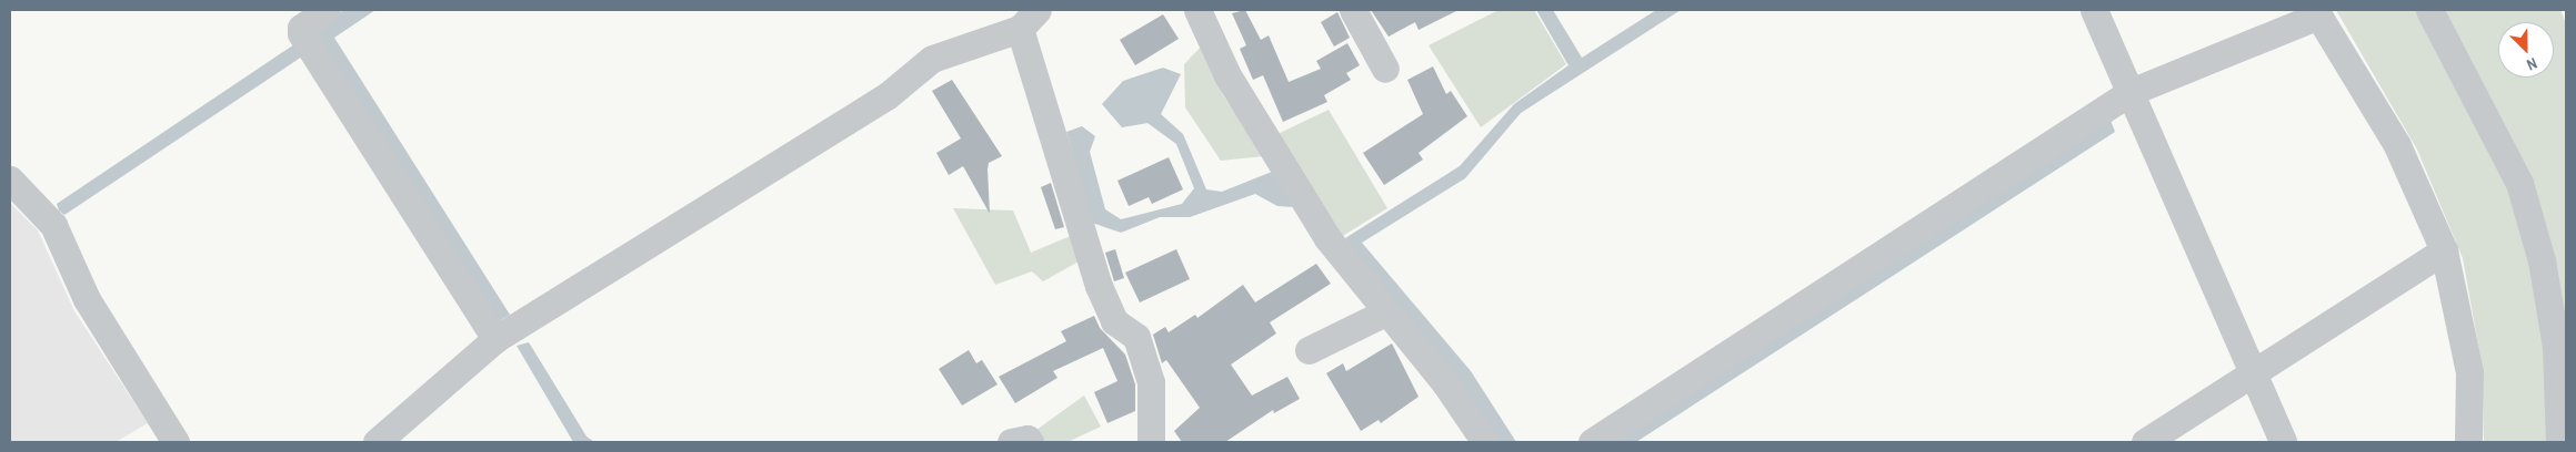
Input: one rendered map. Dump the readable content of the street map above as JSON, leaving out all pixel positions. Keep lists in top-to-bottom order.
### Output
{
  "north": "bottom right"
}
